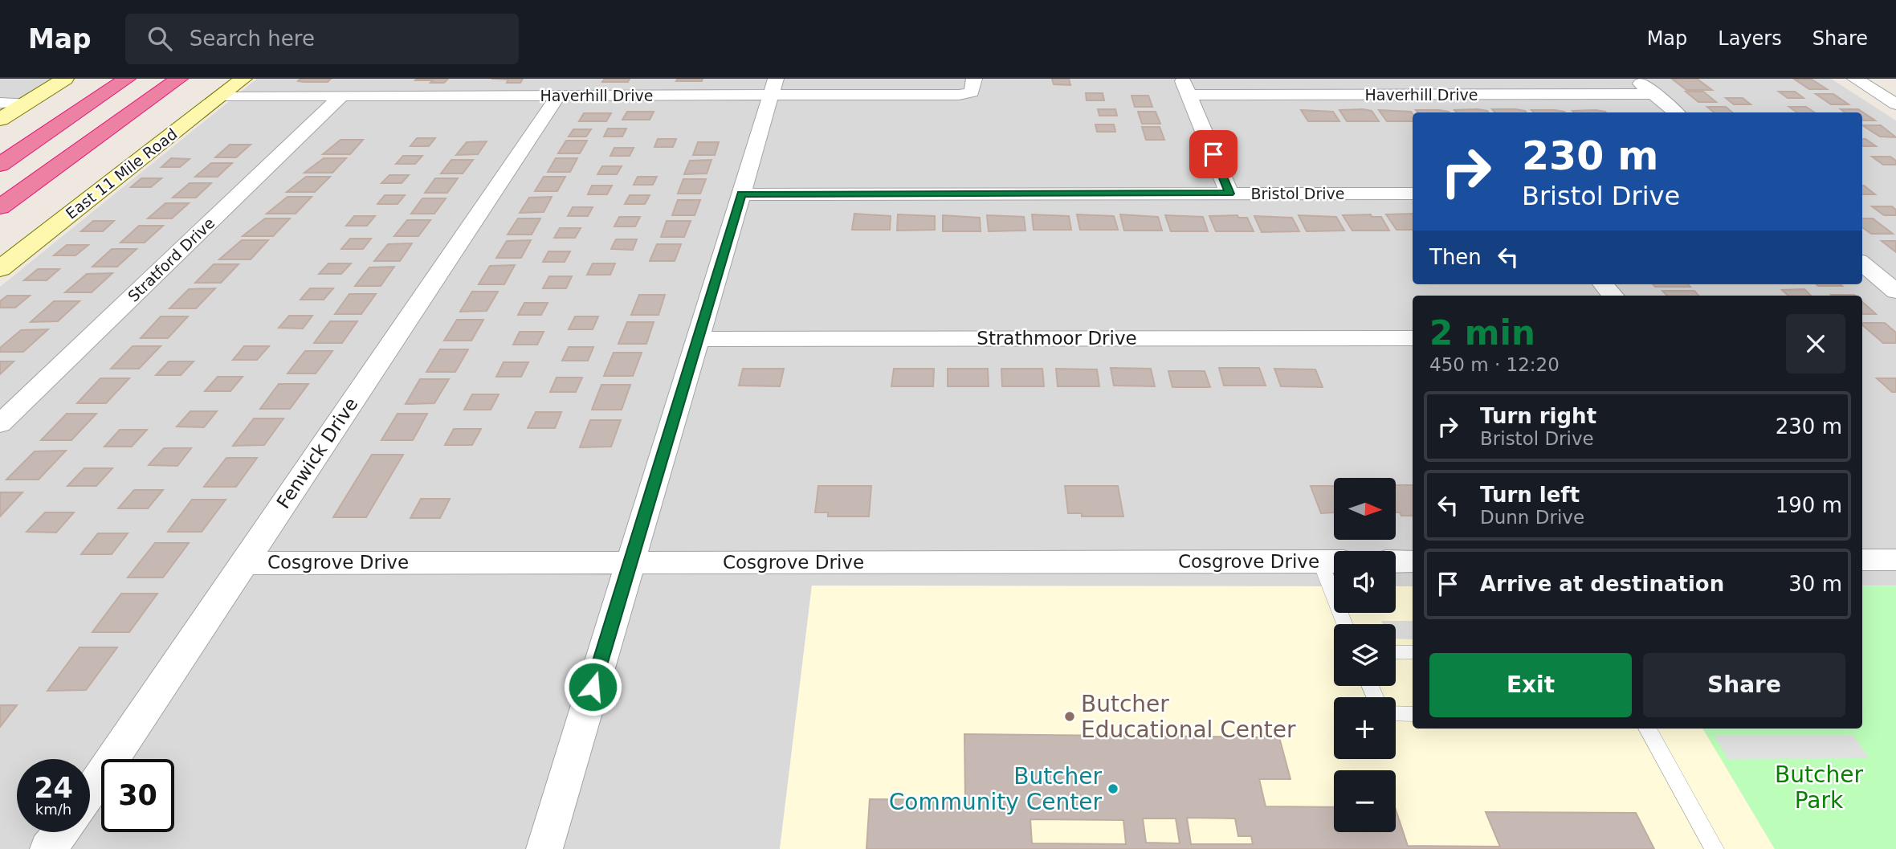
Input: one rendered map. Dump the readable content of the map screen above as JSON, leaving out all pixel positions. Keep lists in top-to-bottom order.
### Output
{
  "streets": {
    "main road": ["East 11 Mile Road"],
    "street": [
      "Haverhill Drive",
      "Bristol Drive",
      "Stratford Drive",
      "Strathmoor Drive",
      "Fenwick Drive",
      "Cosgrove Drive"
    ]
  },
  "crossings": [
    ["Haverhill Drive", "East 11 Mile Road"],
    ["Haverhill Drive", "Stratford Drive"],
    ["Haverhill Drive", "Fenwick Drive"],
    ["Fenwick Drive", "Cosgrove Drive"]
  ],
  "parks": ["Butcher Park"],
  "places": ["Butcher Educational Center", "Butcher Community Center"],
  "north": "right",
  "page": {
    "header": "Map",
    "search": "Search here",
    "nav": ["Map", "Layers", "Share"],
    "turn": ["230 m", "Bristol Drive"],
    "then": "Then",
    "heading": ["2 min", "450 m · 12:20"],
    "list": [
      {
        "name": "Turn right",
        "note": "Bristol Drive",
        "value": "230 m"
      },
      {
        "name": "Turn left",
        "note": "Dunn Drive",
        "value": "190 m"
      },
      {
        "name": "Arrive at destination",
        "value": "30 m"
      }
    ],
    "map_buttons": ["+", "−"],
    "buttons": ["Exit", "Share"],
    "speed": "24 km/h",
    "limit": "30"
  }
}
